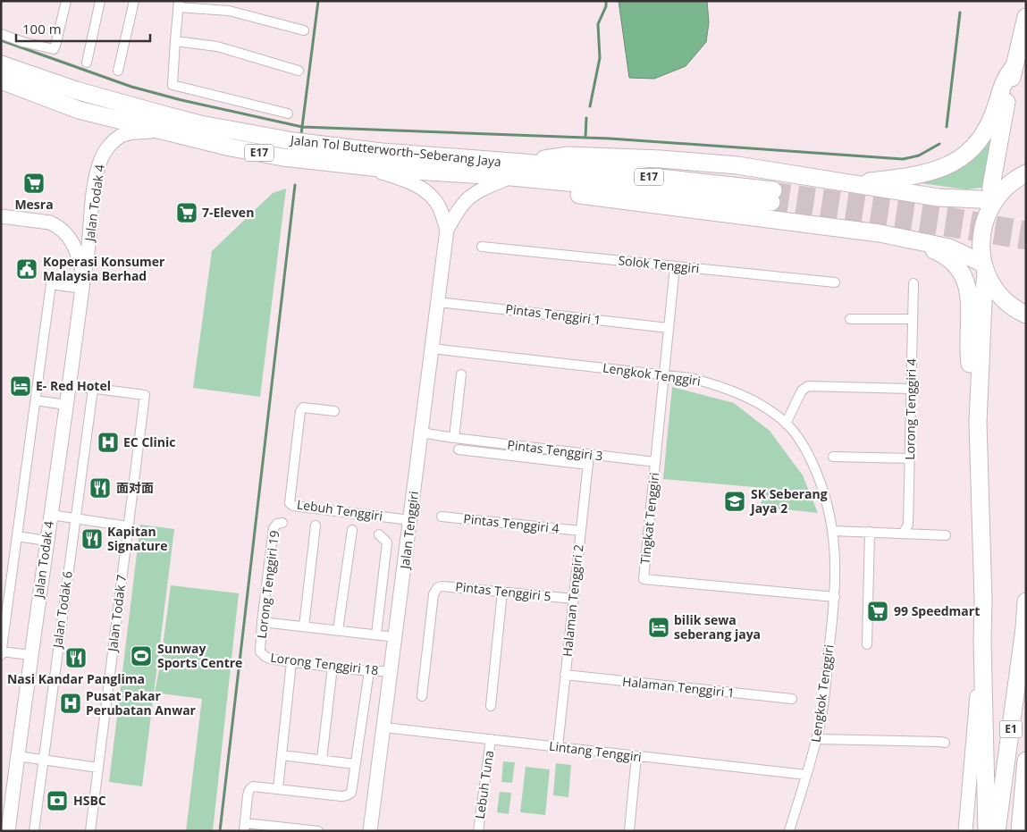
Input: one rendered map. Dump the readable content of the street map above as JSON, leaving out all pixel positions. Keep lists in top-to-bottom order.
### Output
{
  "streets": {
    "highway": ["Jalan Tol Butterworth–Seberang Jaya", "E17", "E1"],
    "street": [
      "Jalan Todak 4",
      "Solok Tenggiri",
      "Pintas Tenggiri 1",
      "Lengkok Tenggiri",
      "Lorong Tenggiri 4",
      "Pintas Tenggiri 3",
      "Lebuh Tenggiri",
      "Tingkat Tenggiri",
      "Pintas Tenggiri 4",
      "Jalan Tenggiri",
      "Lorong Tenggiri 19",
      "Pintas Tenggiri 5",
      "Halaman Tenggiri 2",
      "Jalan Todak 6",
      "Jalan Todak 7",
      "Lorong Tenggiri 18",
      "Halaman Tenggiri 1",
      "Lintang Tenggiri",
      "Lebuh Tuna"
    ]
  },
  "crossings": [
    ["Jalan Tol Butterworth–Seberang Jaya", "Jalan Todak 4"],
    ["Solok Tenggiri", "Tingkat Tenggiri"],
    ["Pintas Tenggiri 1", "Tingkat Tenggiri"],
    ["Pintas Tenggiri 1", "Jalan Tenggiri"],
    ["Lengkok Tenggiri", "Tingkat Tenggiri"],
    ["Lengkok Tenggiri", "Jalan Tenggiri"],
    ["Lengkok Tenggiri", "Lintang Tenggiri"],
    ["Pintas Tenggiri 3", "Tingkat Tenggiri"],
    ["Pintas Tenggiri 3", "Jalan Tenggiri"],
    ["Pintas Tenggiri 3", "Halaman Tenggiri 2"],
    ["Lebuh Tenggiri", "Jalan Tenggiri"],
    ["Pintas Tenggiri 4", "Halaman Tenggiri 2"],
    ["Jalan Tenggiri", "Lorong Tenggiri 18"],
    ["Jalan Tenggiri", "Lintang Tenggiri"],
    ["Lorong Tenggiri 19", "Lorong Tenggiri 18"],
    ["Pintas Tenggiri 5", "Halaman Tenggiri 2"],
    ["Halaman Tenggiri 2", "Halaman Tenggiri 1"],
    ["Halaman Tenggiri 2", "Lintang Tenggiri"],
    ["Jalan Todak 6", "Jalan Todak 7"],
    ["Lintang Tenggiri", "Lebuh Tuna"]
  ],
  "places": {
    "supermarket": ["Mesra", "7-Eleven", "99 Speedmart"],
    "public building": ["Koperasi Konsumer Malaysia Berhad"],
    "hotel": ["E- Red Hotel", "bilik sewa seberang jaya"],
    "hospital": ["EC Clinic", "Pusat Pakar Perubatan Anwar"],
    "restaurant": ["面对面", "Kapitan Signature", "Nasi Kandar Panglima"],
    "school or university": ["SK Seberang Jaya 2"],
    "sports": ["Sunway Sports Centre"],
    "bank": ["HSBC"]
  },
  "scale_bar": "100 m"
}
